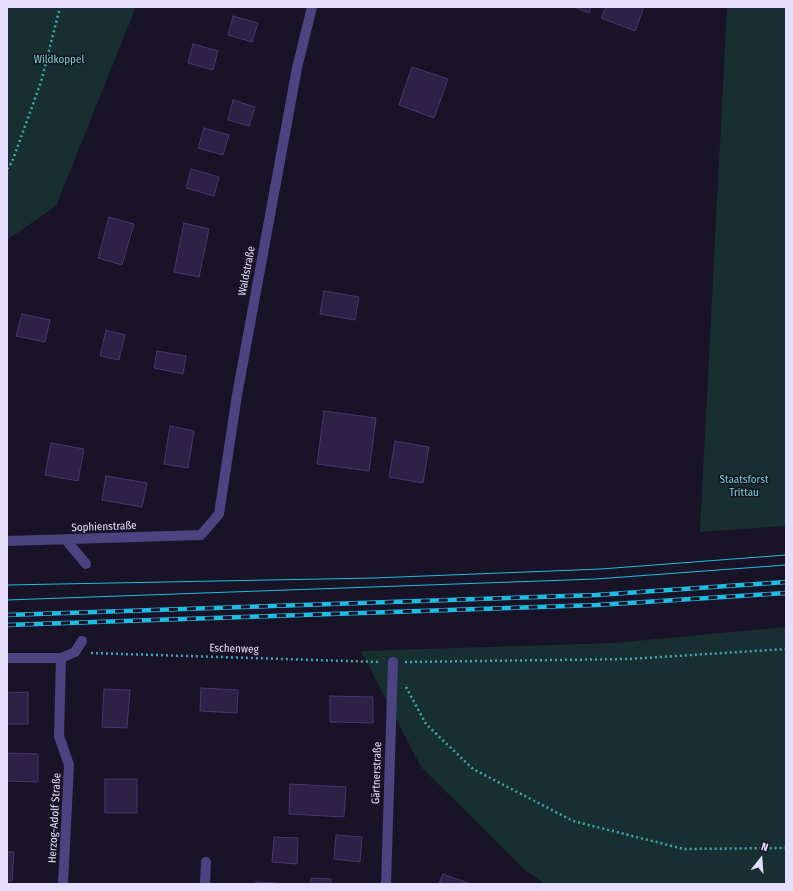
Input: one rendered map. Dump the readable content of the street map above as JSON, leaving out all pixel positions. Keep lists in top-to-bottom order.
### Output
{
  "streets": {
    "street": [
      "Waldstraße",
      "Sophienstraße",
      "Gärtnerstraße",
      "Herzog-Adolf Straße"
    ],
    "path": ["Eschenweg"]
  },
  "crossings": [
    ["Waldstraße", "Sophienstraße"],
    ["Eschenweg", "Gärtnerstraße"]
  ],
  "parks": ["Wildkoppel", "Staatsforst Trittau"],
  "north": "top"
}
